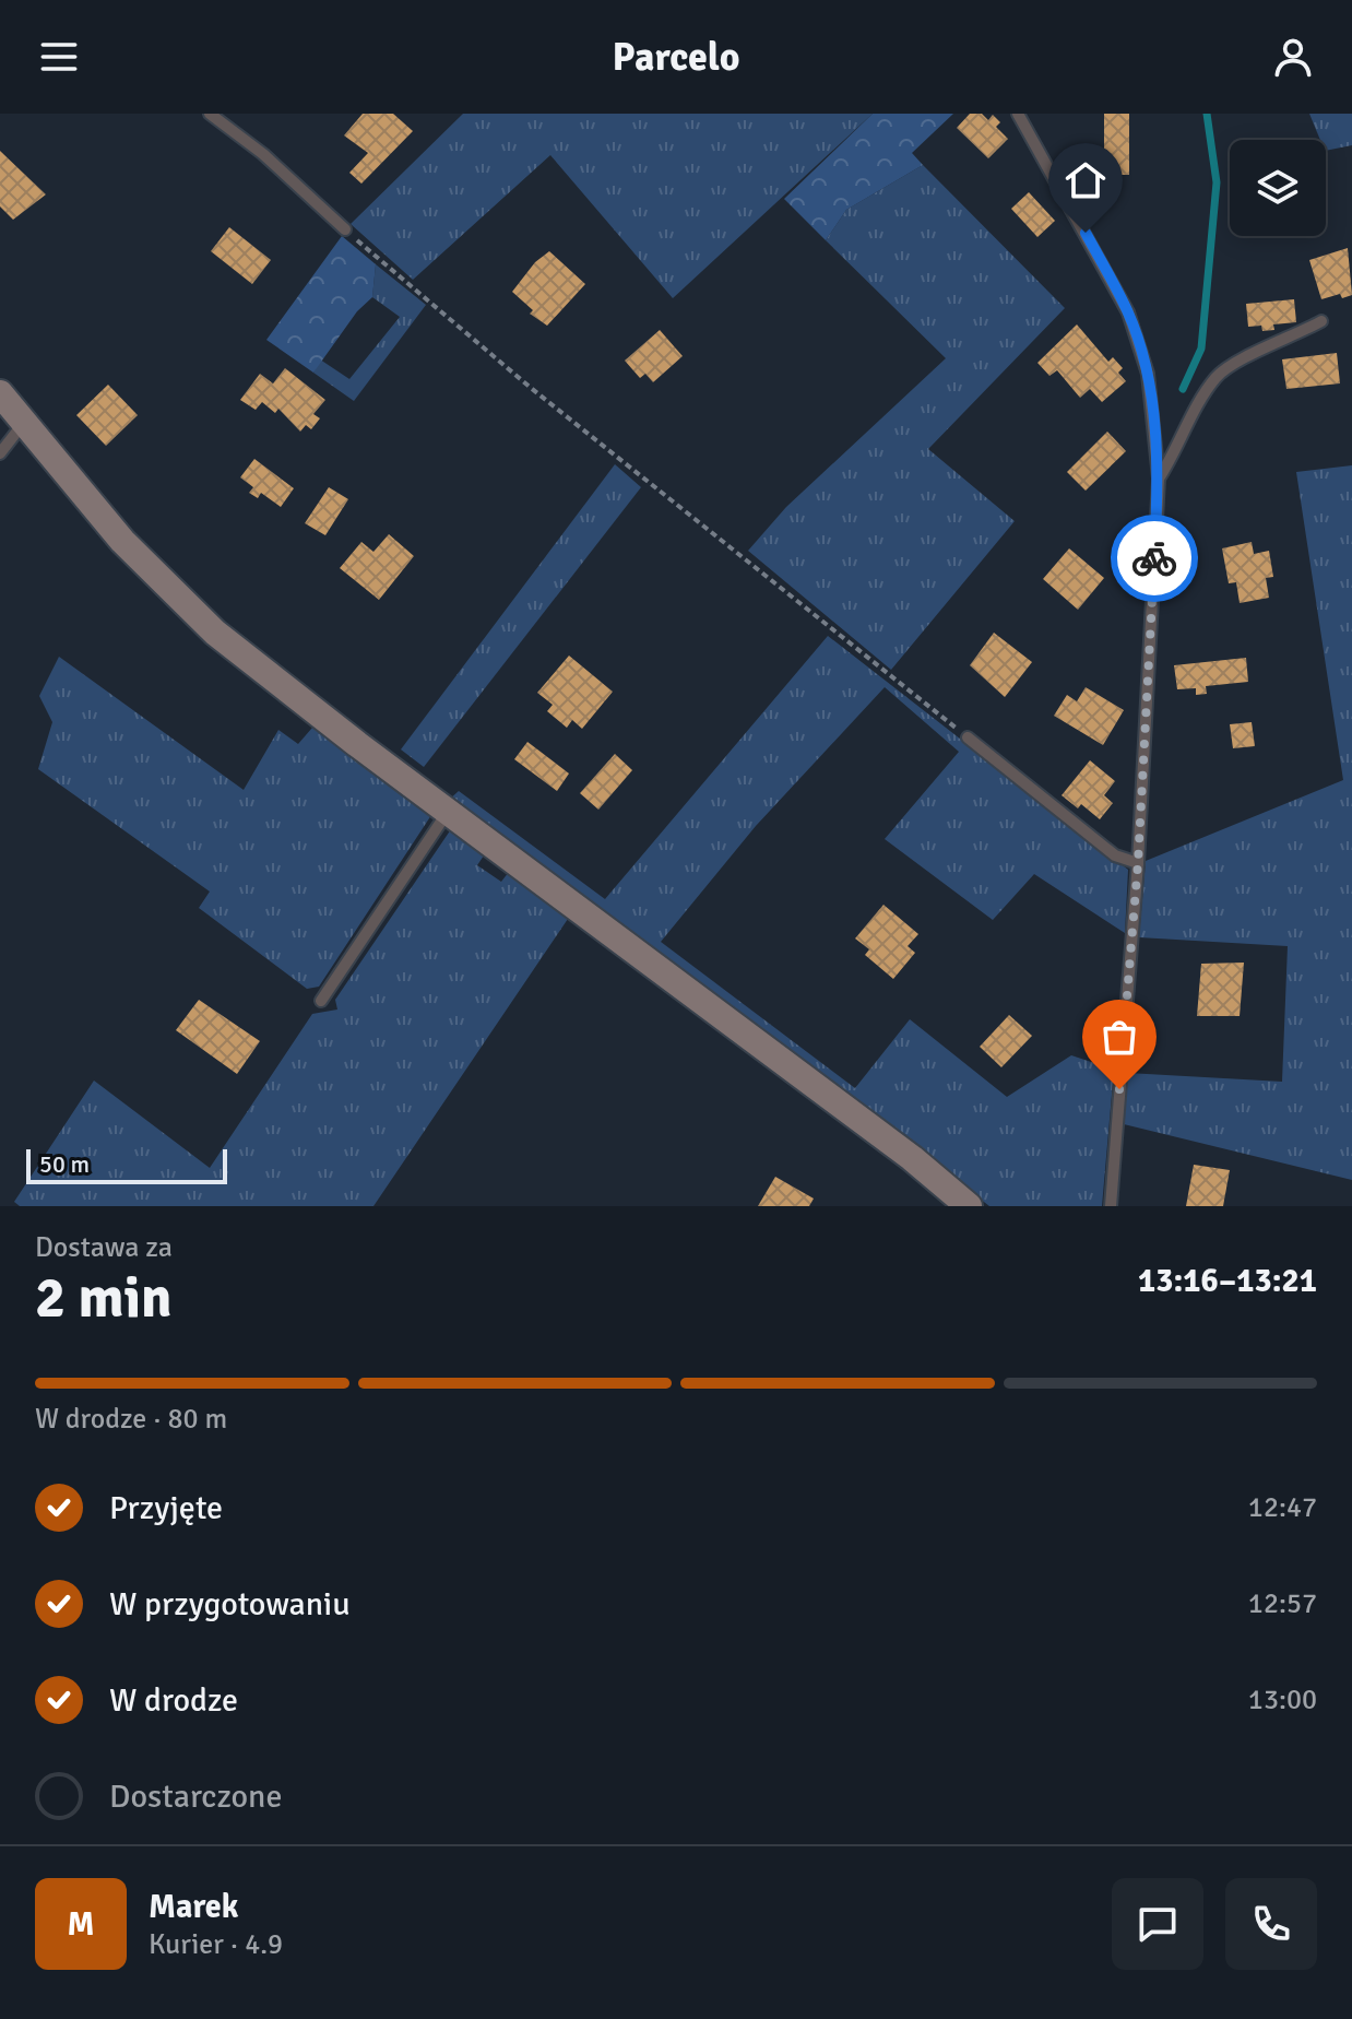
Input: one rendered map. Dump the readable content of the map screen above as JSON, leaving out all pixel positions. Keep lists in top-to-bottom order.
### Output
{
  "scale_bar": "50 m",
  "page": {
    "header": "Parcelo",
    "scale": "50 m",
    "heading": ["2 min", "Dostawa za", "13:16–13:21"],
    "panel": ["Marek", "Kurier · 4.9"],
    "bar": "W drodze · 80 m",
    "list": [
      ["Przyjęte", "12:47"],
      ["W przygotowaniu", "12:57"],
      ["W drodze", "13:00"],
      "Dostarczone"
    ],
    "round": "M"
  }
}
